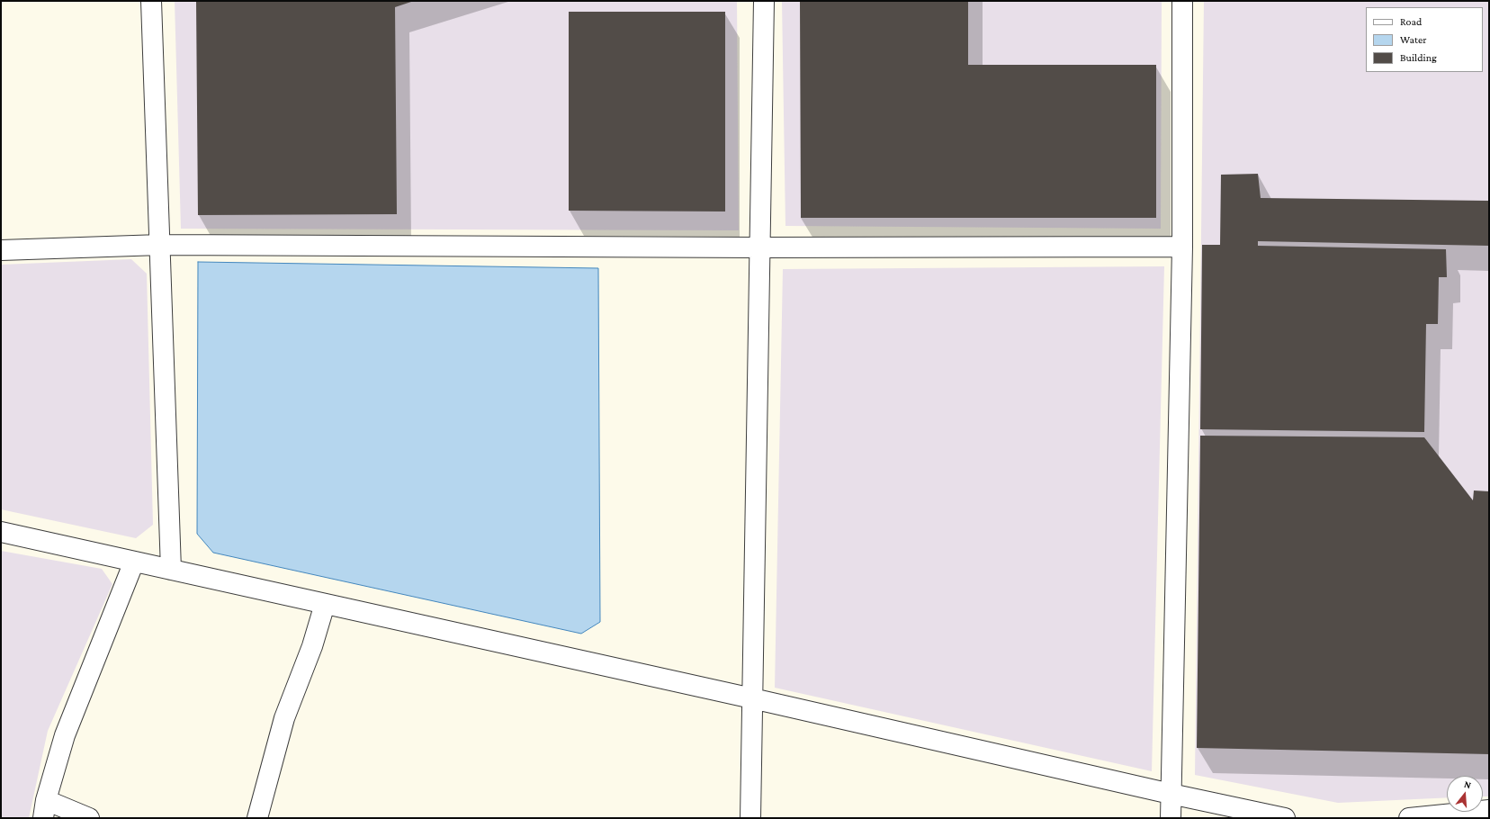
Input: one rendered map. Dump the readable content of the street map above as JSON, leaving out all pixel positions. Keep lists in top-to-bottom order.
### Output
{
  "legend": ["Road", "Water", "Building"],
  "north": "top"
}
